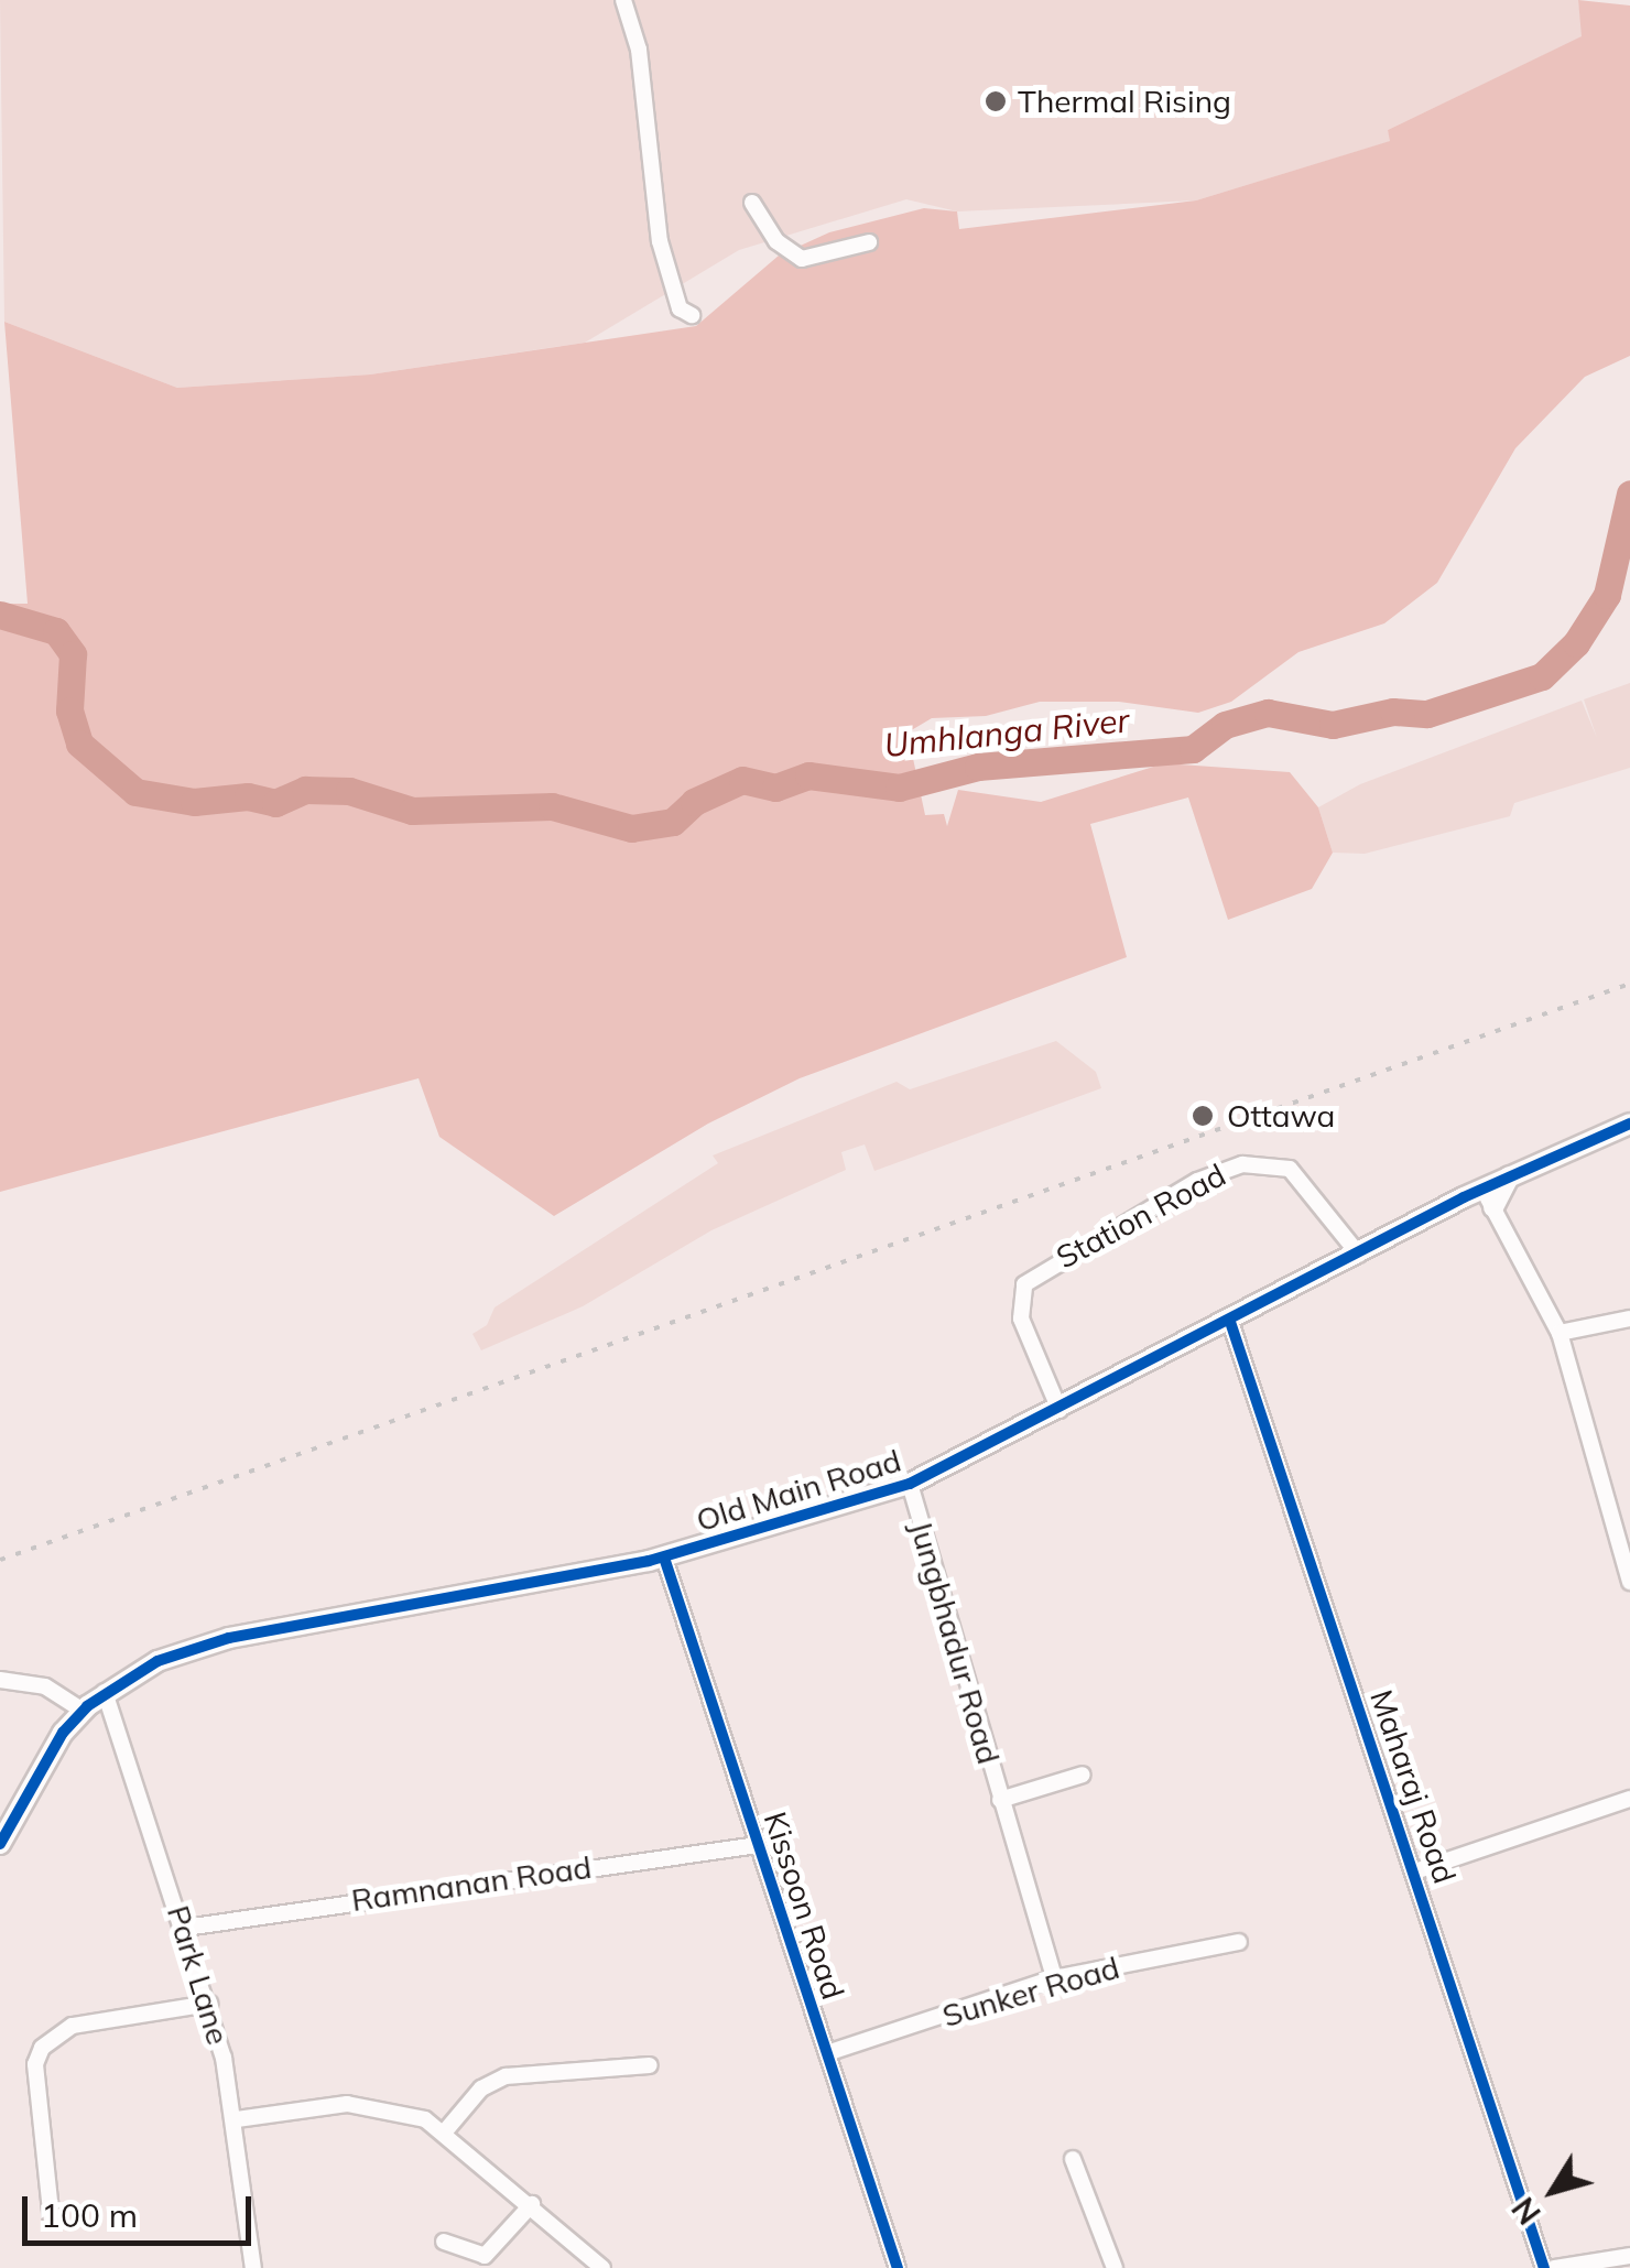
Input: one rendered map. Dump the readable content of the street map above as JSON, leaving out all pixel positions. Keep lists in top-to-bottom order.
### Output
{
  "streets": {
    "street": [
      "Station Road",
      "Old Main Road",
      "Jungbhadur Road",
      "Maharaj Road",
      "Ramnanan Road",
      "Kissoon Road",
      "Park Lane",
      "Sunker Road"
    ]
  },
  "crossings": [
    ["Station Road", "Old Main Road"],
    ["Old Main Road", "Jungbhadur Road"],
    ["Old Main Road", "Maharaj Road"],
    ["Old Main Road", "Kissoon Road"],
    ["Old Main Road", "Park Lane"],
    ["Jungbhadur Road", "Sunker Road"],
    ["Ramnanan Road", "Kissoon Road"],
    ["Ramnanan Road", "Park Lane"],
    ["Kissoon Road", "Sunker Road"]
  ],
  "water": ["Umhlanga River"],
  "places": ["Thermal Rising", "Ottawa"],
  "scale_bar": "100 m",
  "north": "bottom left"
}
